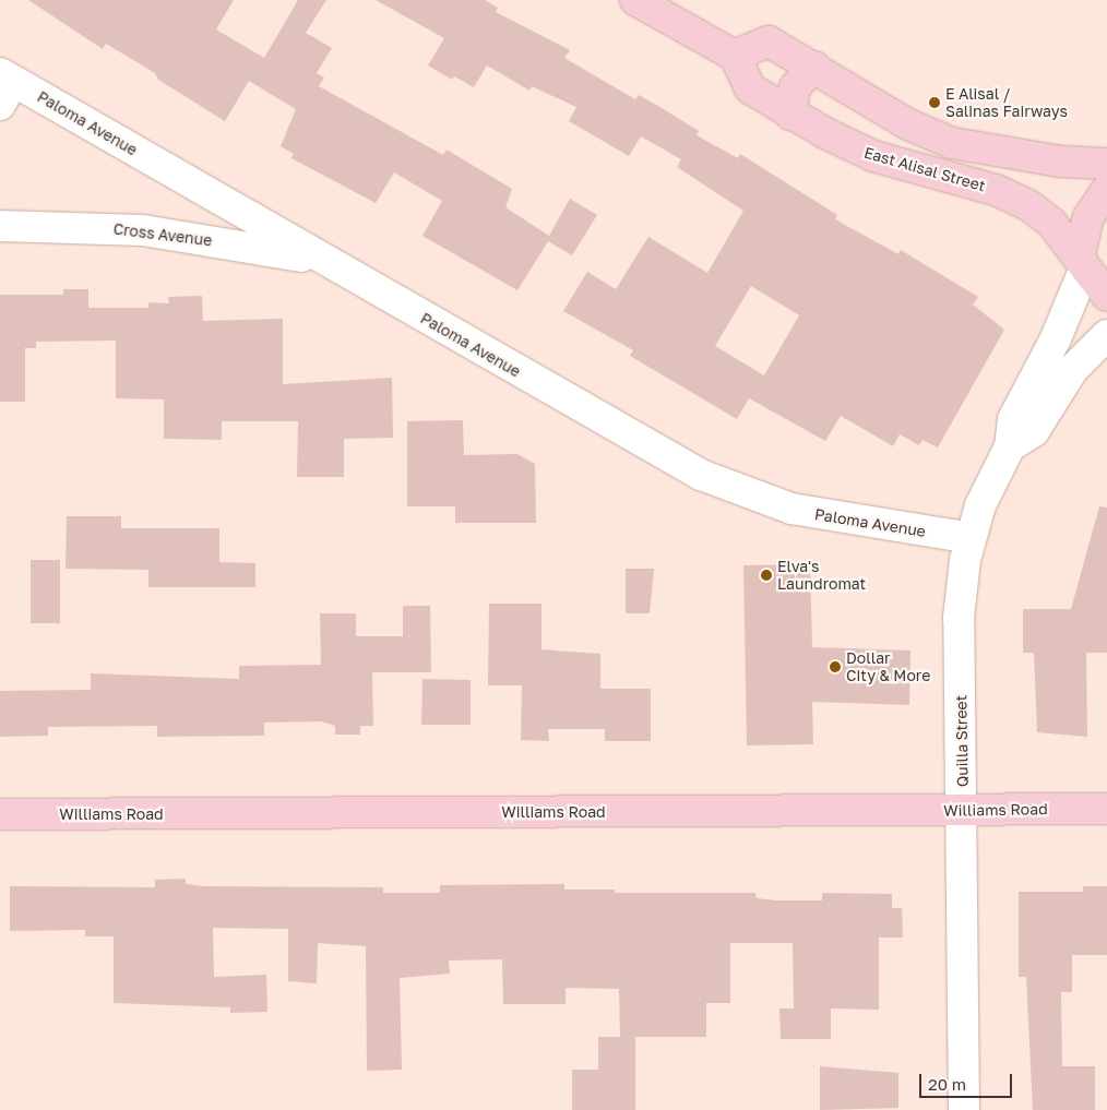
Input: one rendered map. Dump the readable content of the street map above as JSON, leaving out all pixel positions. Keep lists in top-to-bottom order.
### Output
{
  "streets": {
    "main road": ["East Alisal Street", "Williams Road"],
    "street": ["Paloma Avenue", "Cross Avenue", "Quilla Street"]
  },
  "crossings": [
    ["Paloma Avenue", "Cross Avenue"],
    ["Paloma Avenue", "Quilla Street"],
    ["East Alisal Street", "Quilla Street"],
    ["Quilla Street", "Williams Road"]
  ],
  "places": ["E Alisal / Salinas Fairways", "Elva's Laundromat", "Dollar City & More"],
  "scale_bar": "20 m"
}
